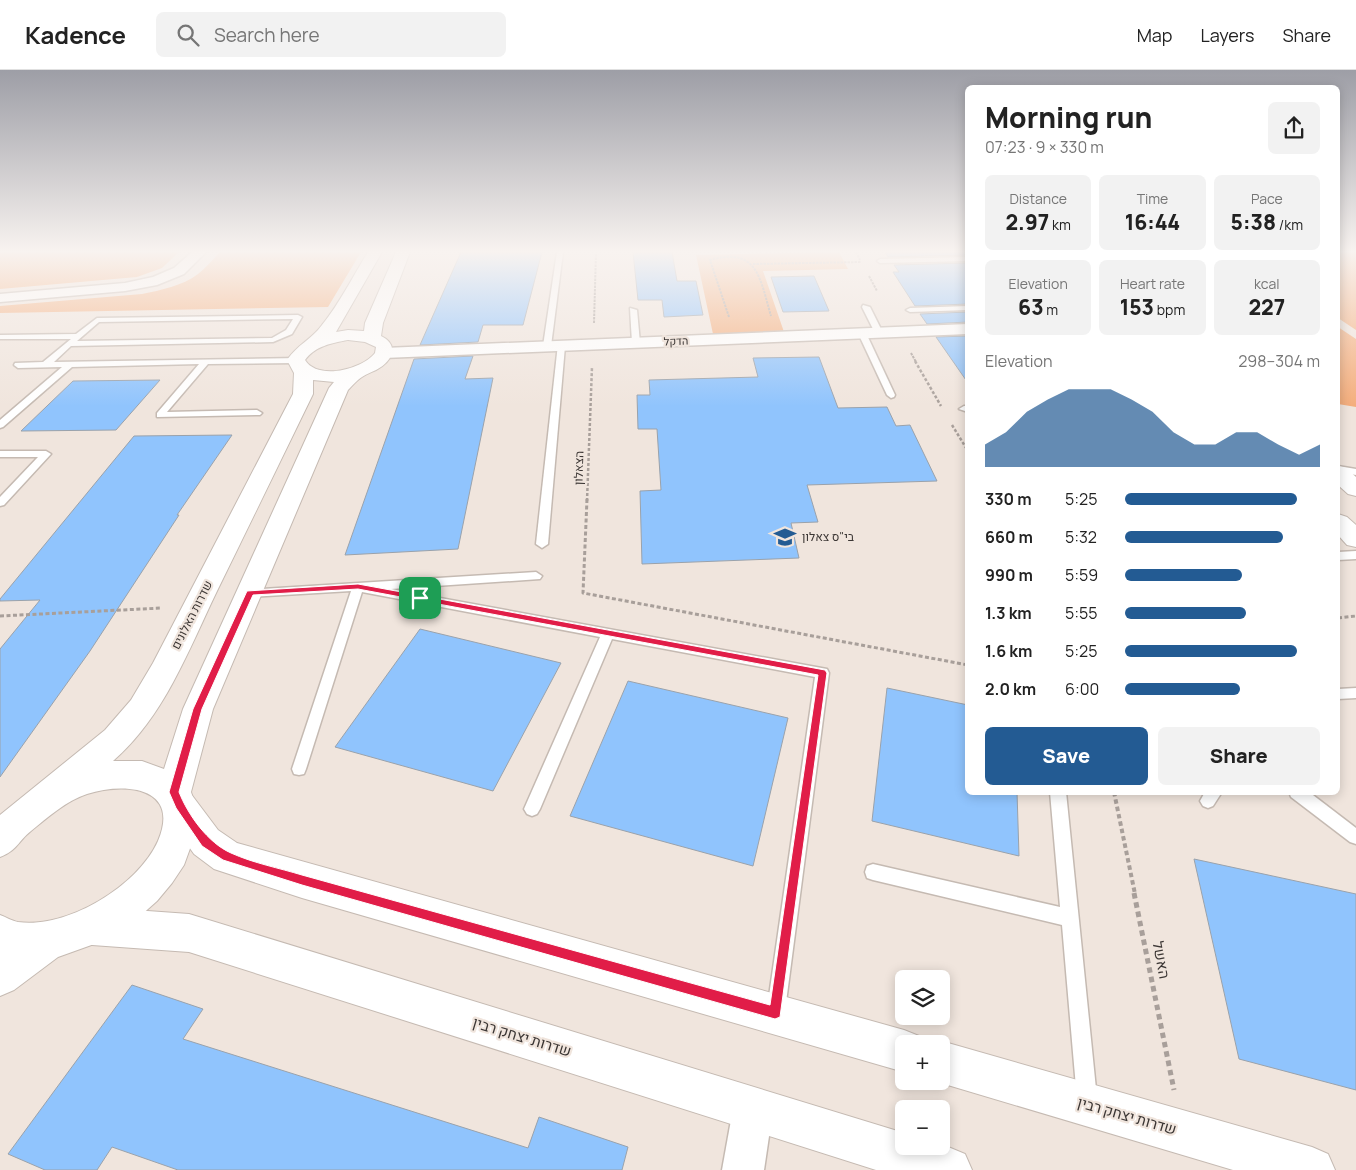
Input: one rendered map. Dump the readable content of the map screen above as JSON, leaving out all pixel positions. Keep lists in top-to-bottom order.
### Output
{
  "streets": {
    "main road": ["שדרות האלונים", "שדרות יצחק רבין"],
    "street": ["הדקל"],
    "path": ["הצאלון", "האשל"]
  },
  "crossings": [
    ["הדקל", "הצאלון"],
    ["האשל", "שדרות יצחק רבין"]
  ],
  "places": {
    "school or university": ["בי\"ס צאלון"]
  },
  "page": {
    "header": "Kadence",
    "search": "Search here",
    "nav": ["Map", "Layers", "Share"],
    "heading": ["Morning run", "07:23 · 9 × 330 m"],
    "stats": [
      ["Distance", "2.97 km"],
      ["Time", "16:44"],
      ["Pace", "5:38 /km"],
      ["Elevation", "63 m"],
      ["Heart rate", "153 bpm"],
      ["kcal", "227"]
    ],
    "chart": ["Elevation", "298–304 m"],
    "list": [
      {
        "name": "330 m",
        "note": "5:25"
      },
      {
        "name": "660 m",
        "note": "5:32"
      },
      {
        "name": "990 m",
        "note": "5:59"
      },
      {
        "name": "1.3 km",
        "note": "5:55"
      },
      {
        "name": "1.6 km",
        "note": "5:25"
      },
      {
        "name": "2.0 km",
        "note": "6:00"
      }
    ],
    "buttons": ["Save", "Share"],
    "map_buttons": ["+", "−"]
  }
}
